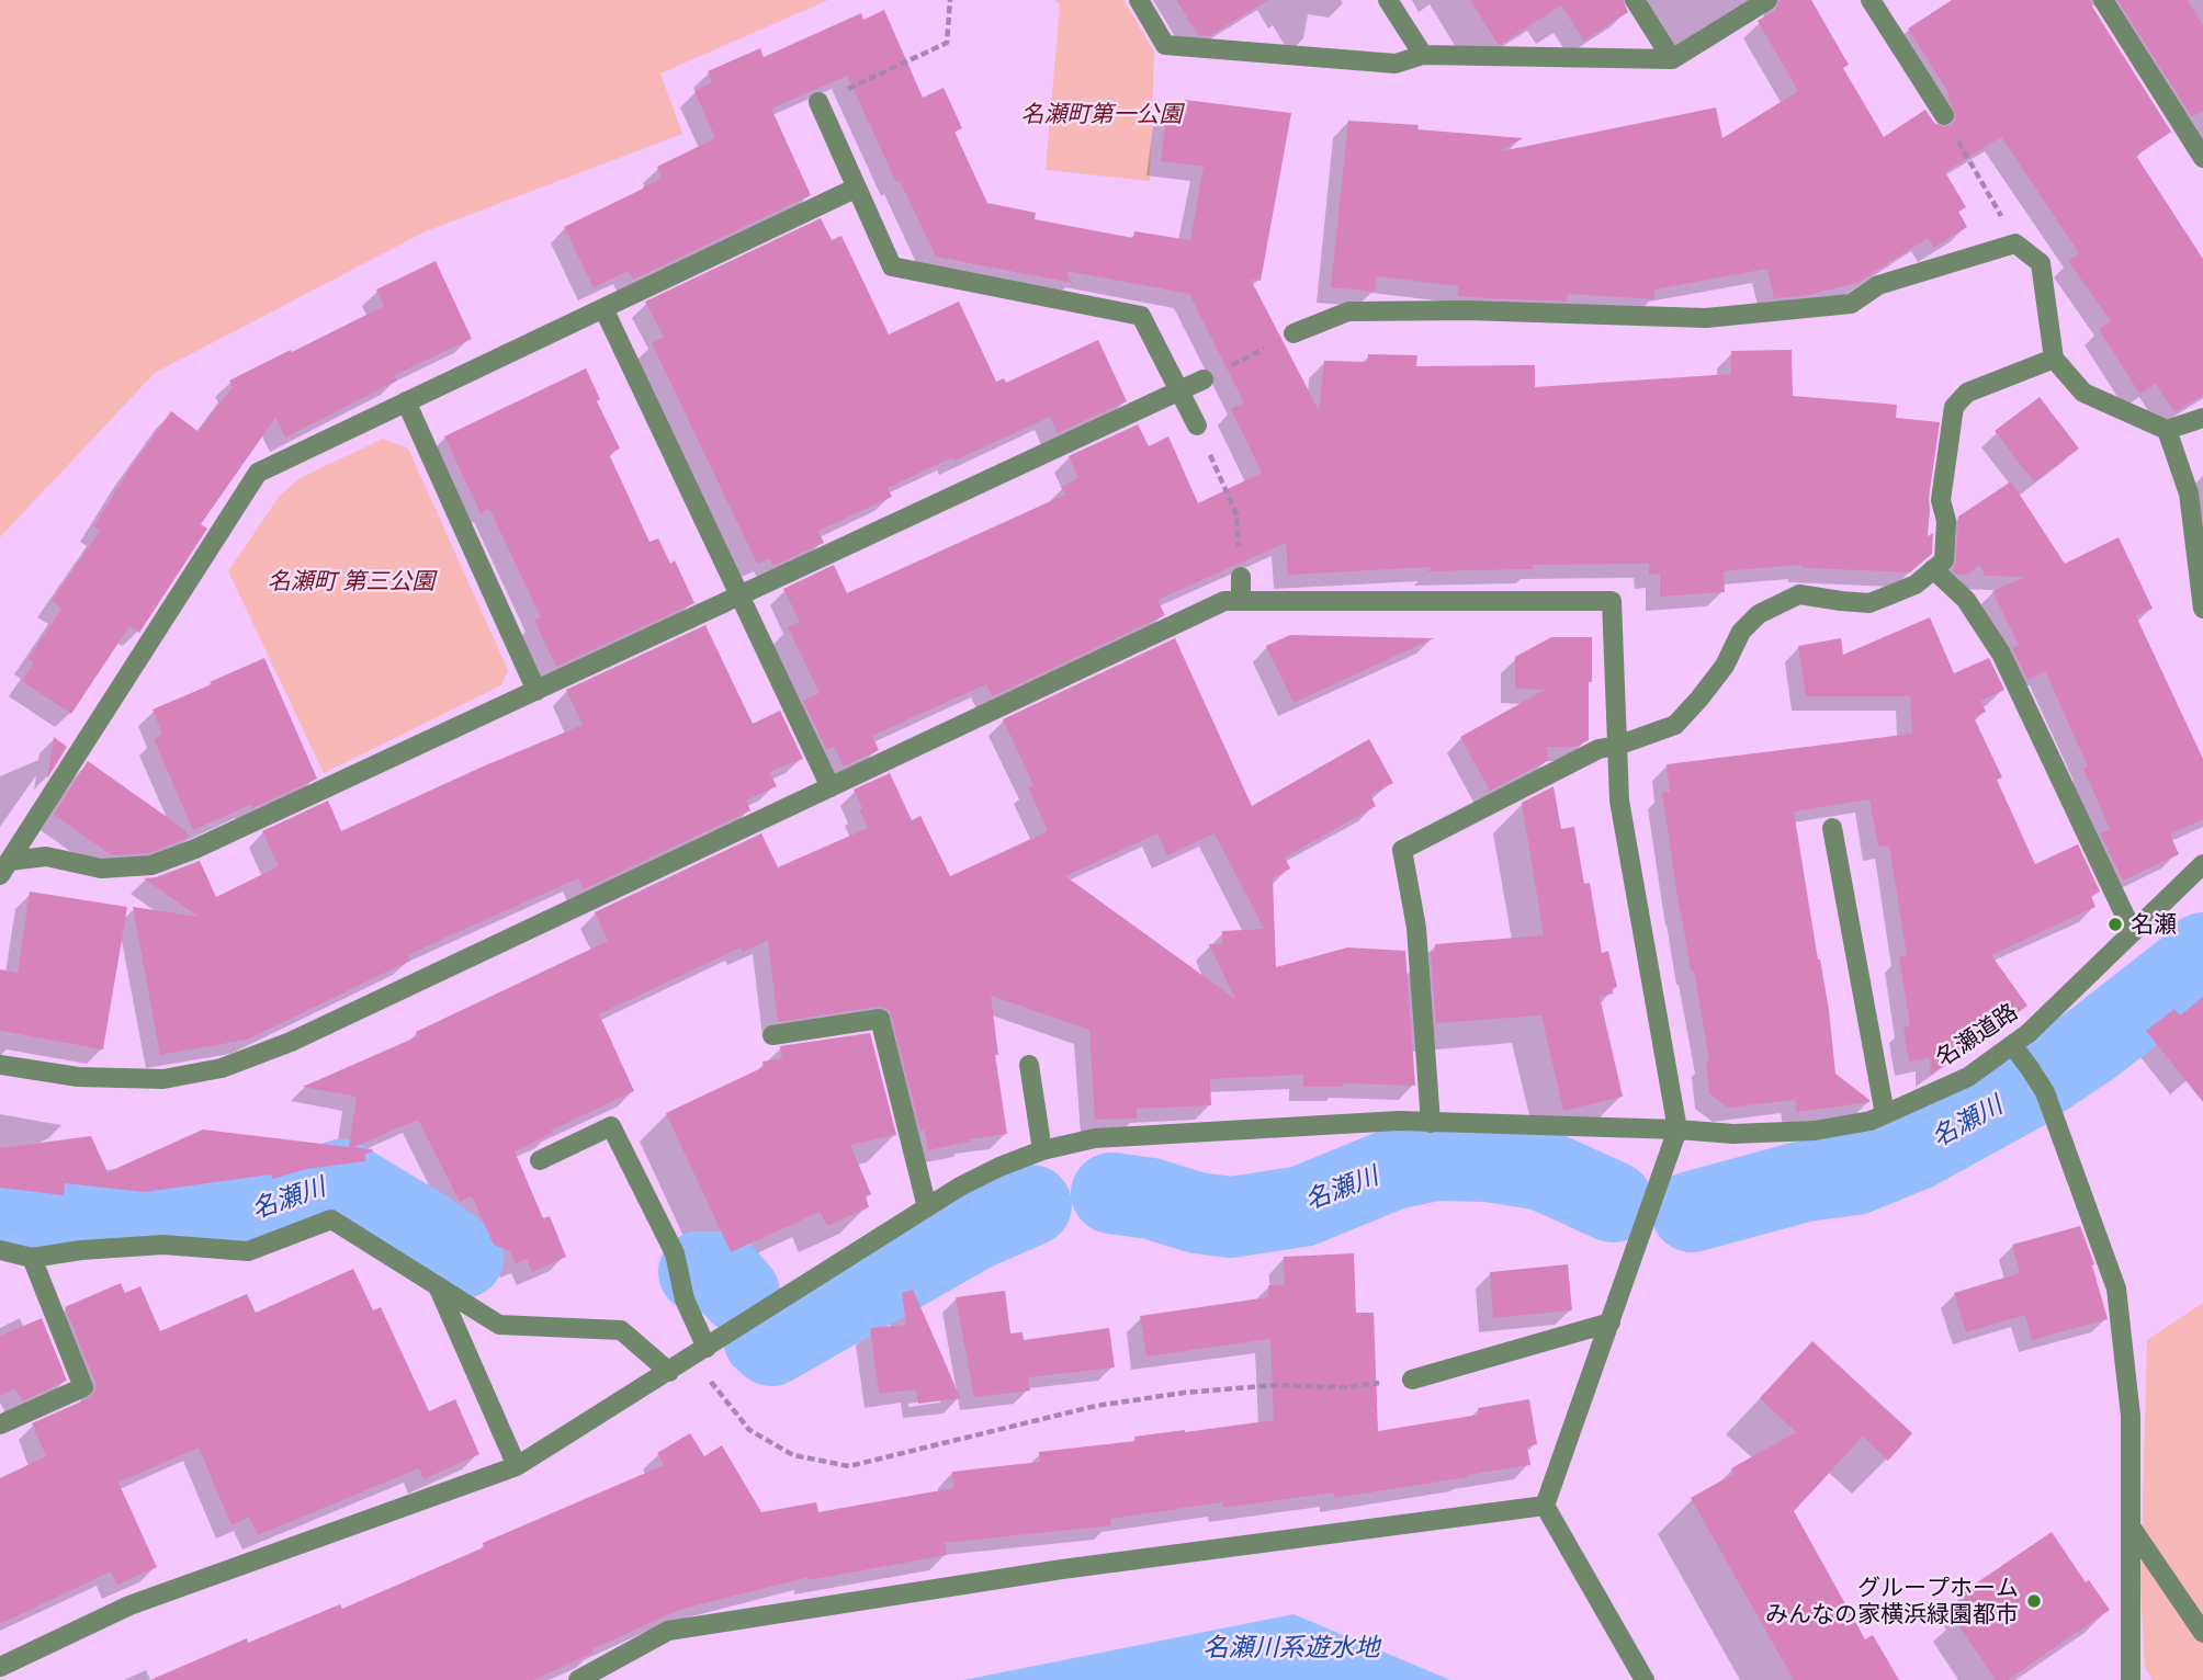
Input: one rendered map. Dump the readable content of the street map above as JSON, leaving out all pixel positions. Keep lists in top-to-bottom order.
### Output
{
  "streets": {
    "street": ["名瀬道路"]
  },
  "water": ["名瀬川", "名瀬川系遊水地"],
  "parks": ["名瀬町第一公園", "名瀬町 第三公園"],
  "places": ["名瀬", "グループホーム みんなの家横浜緑園都市"]
}
